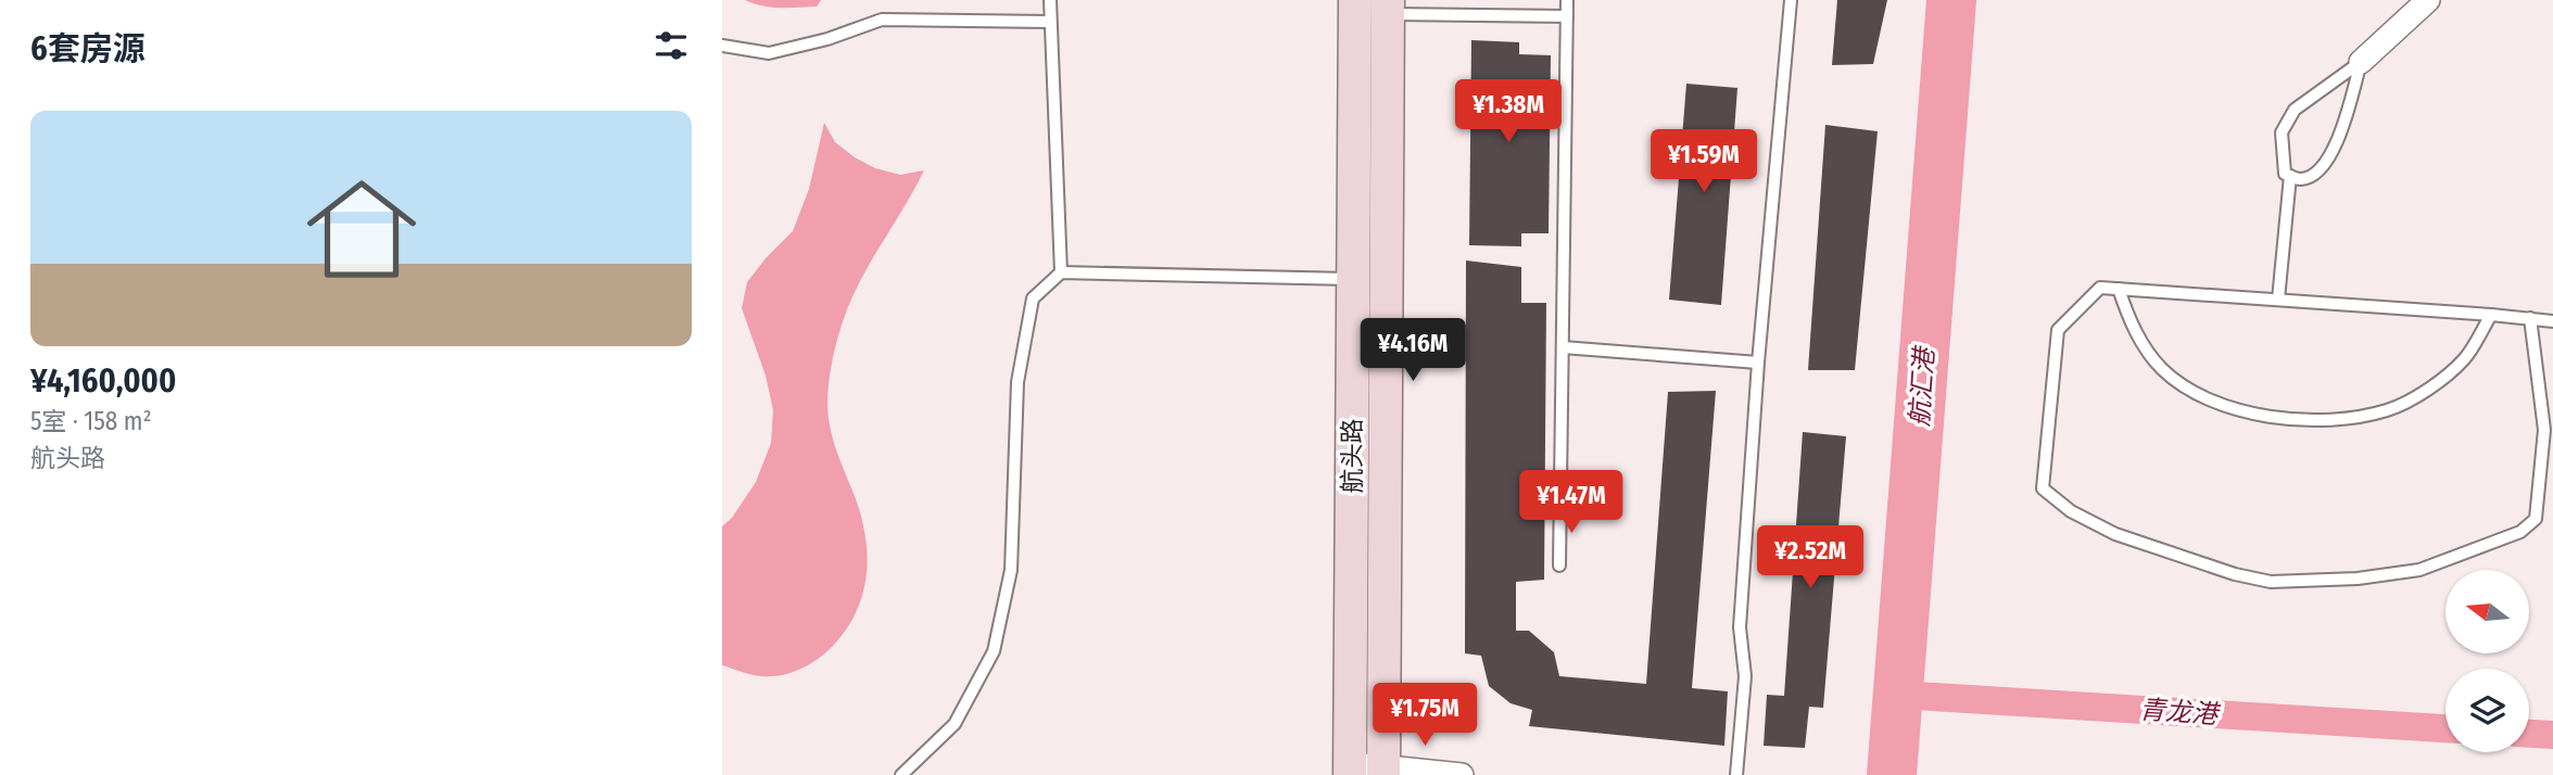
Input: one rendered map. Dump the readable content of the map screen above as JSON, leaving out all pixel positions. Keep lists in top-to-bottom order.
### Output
{
  "streets": {
    "main road": ["航头路"]
  },
  "water": ["航汇港", "青龙港"],
  "north": "left",
  "page": {
    "heading": "6套房源",
    "price": [
      "¥1.38M",
      "¥1.59M",
      "¥4.16M",
      "¥1.47M",
      "¥2.52M",
      "¥1.75M"
    ],
    "list": [
      {
        "name": "¥4,160,000",
        "note": "5室 · 158 m² · 航头路"
      }
    ]
  }
}
